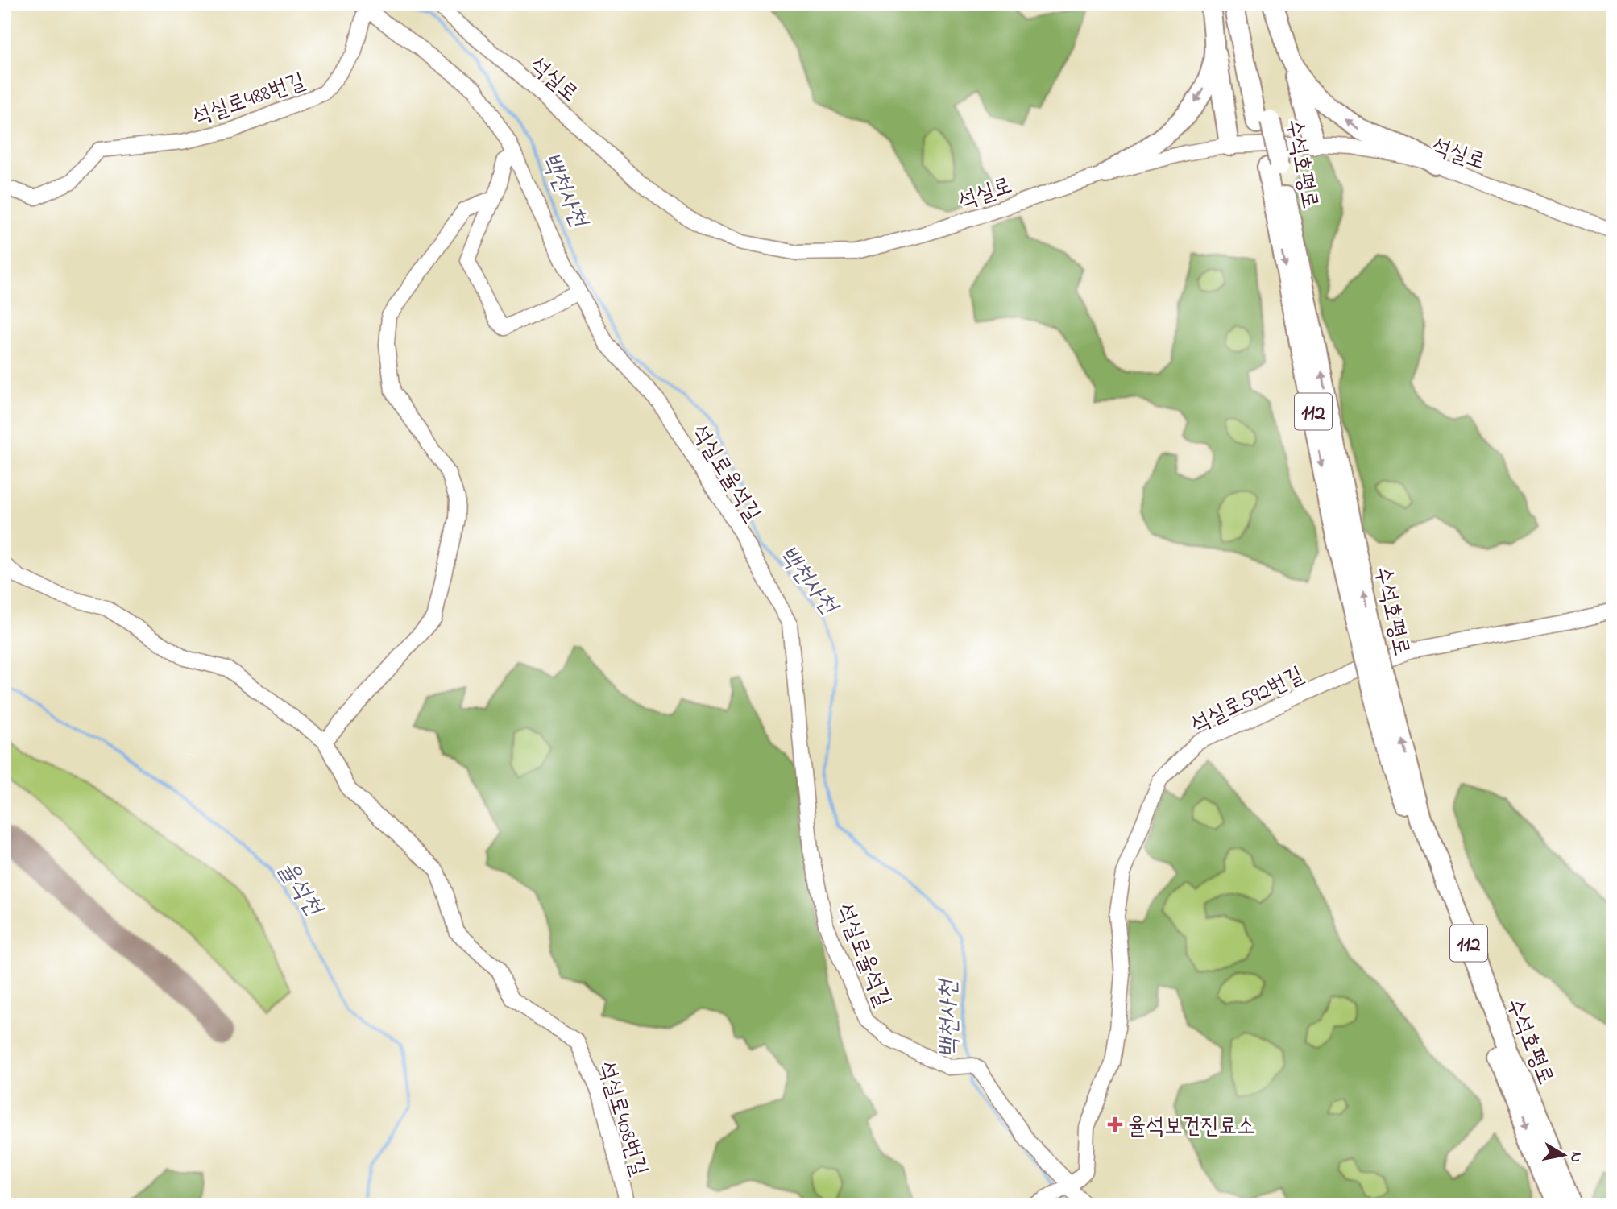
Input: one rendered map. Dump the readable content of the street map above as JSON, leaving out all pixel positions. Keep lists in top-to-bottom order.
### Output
{
  "streets": {
    "highway": ["수석호평로", "112"],
    "street": [
      "석실로",
      "석실로488번길",
      "석실로율석길",
      "석실로592번길",
      "석실로408번길"
    ]
  },
  "crossings": [
    ["석실로488번길", "석실로율석길"],
    ["석실로율석길", "석실로592번길"]
  ],
  "water": ["백천사천", "율석천"],
  "places": {
    "health": ["율석보건진료소"]
  },
  "north": "right"
}
